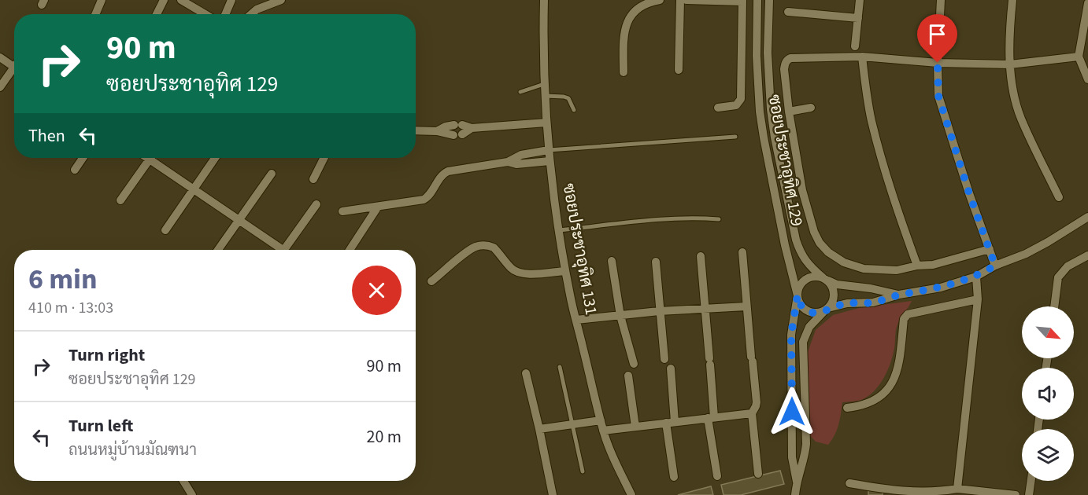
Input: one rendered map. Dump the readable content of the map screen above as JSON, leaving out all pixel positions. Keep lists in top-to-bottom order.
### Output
{
  "streets": {
    "street": ["ซอยประชาอุทิศ 129", "ซอยประชาอุทิศ 131"]
  },
  "north": "bottom right",
  "page": {
    "turn": ["90 m", "ซอยประชาอุทิศ 129"],
    "then": "Then",
    "heading": ["6 min", "410 m · 13:03"],
    "list": [
      {
        "name": "Turn right",
        "note": "ซอยประชาอุทิศ 129",
        "value": "90 m"
      },
      {
        "name": "Turn left",
        "note": "ถนนหมู่บ้านมัณฑนา",
        "value": "20 m"
      }
    ]
  }
}
